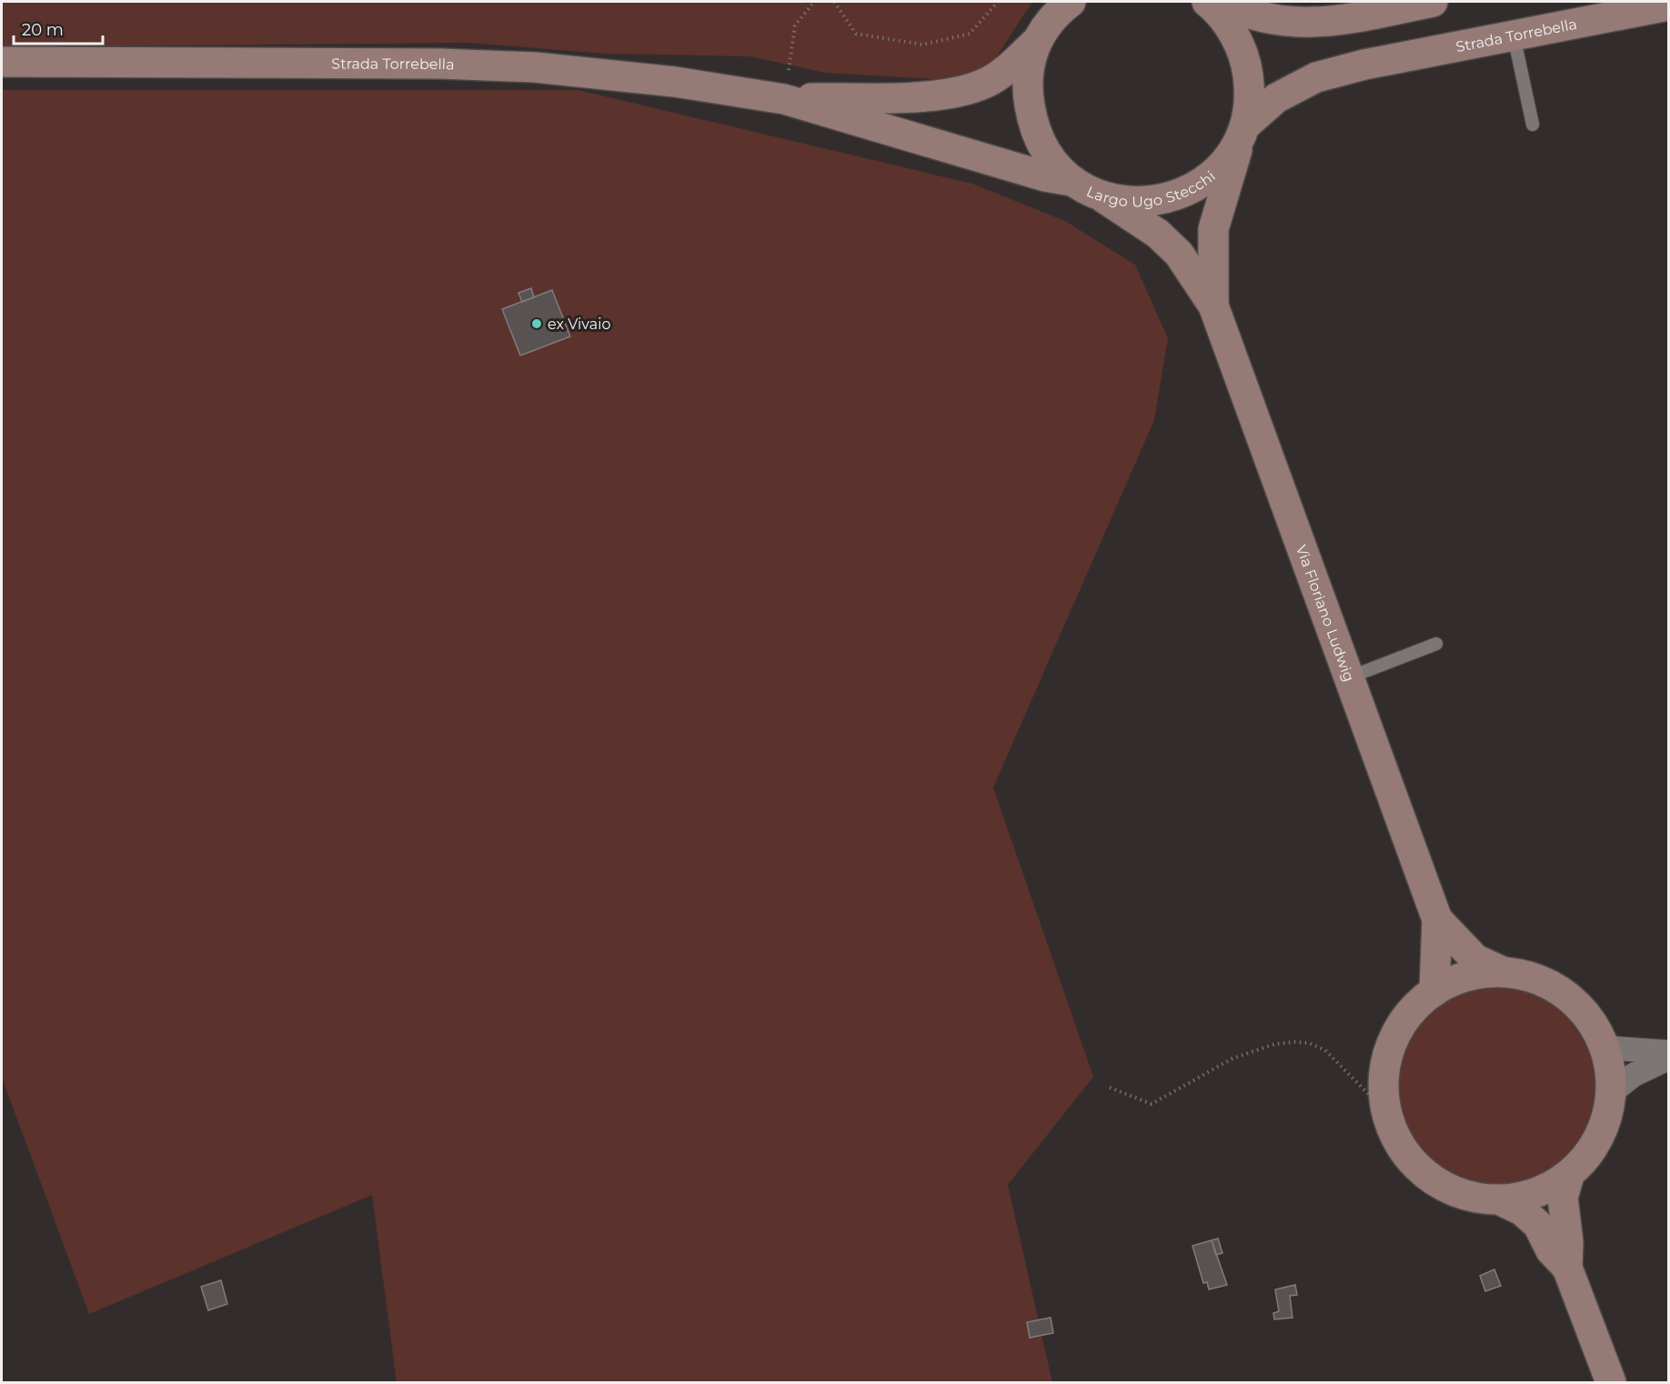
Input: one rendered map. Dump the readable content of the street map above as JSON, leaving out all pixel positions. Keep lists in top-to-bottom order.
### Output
{
  "streets": {
    "street": ["Strada Torrebella", "Largo Ugo Stecchi", "Via Floriano Ludwig"]
  },
  "crossings": [
    ["Strada Torrebella", "Largo Ugo Stecchi"]
  ],
  "places": ["ex Vivaio"],
  "scale_bar": "20 m"
}
